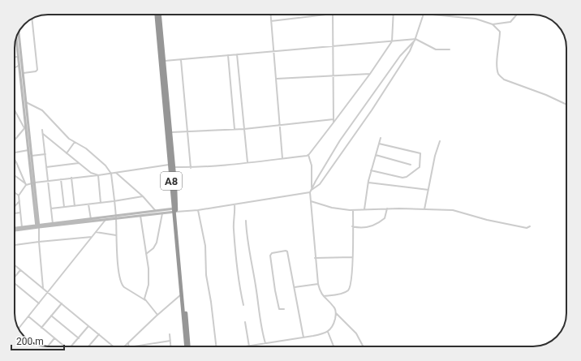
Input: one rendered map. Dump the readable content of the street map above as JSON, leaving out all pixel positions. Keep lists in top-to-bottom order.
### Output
{
  "streets": {
    "highway": ["A8"]
  },
  "scale_bar": "200 m"
}
